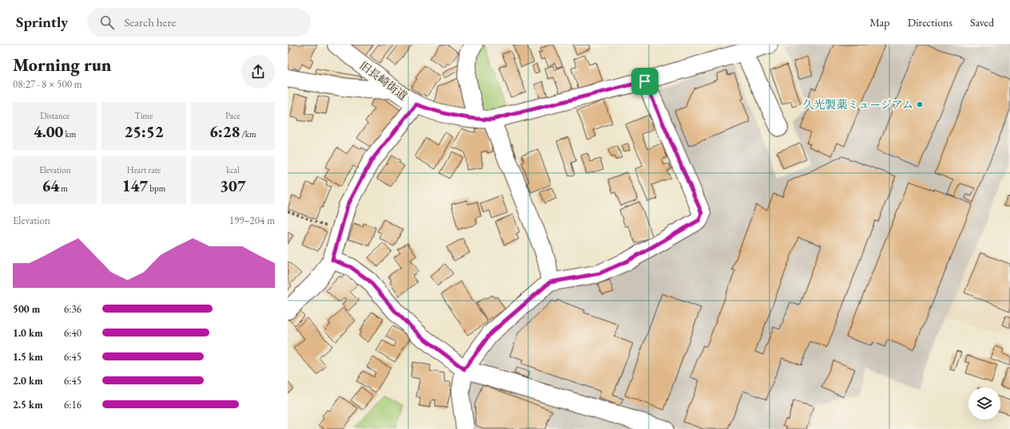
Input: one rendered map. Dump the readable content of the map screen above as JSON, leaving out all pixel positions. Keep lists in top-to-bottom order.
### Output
{
  "streets": {
    "street": ["旧長崎街道"]
  },
  "places": ["久光製薬ミュージアム"],
  "page": {
    "header": "Sprintly",
    "search": "Search here",
    "nav": ["Map", "Directions", "Saved"],
    "heading": ["Morning run", "08:27 · 8 × 500 m"],
    "stats": [
      ["Distance", "4.00 km"],
      ["Time", "25:52"],
      ["Pace", "6:28 /km"],
      ["Elevation", "64 m"],
      ["Heart rate", "147 bpm"],
      ["kcal", "307"]
    ],
    "chart": ["Elevation", "199–204 m"],
    "list": [
      {
        "name": "500 m",
        "note": "6:36"
      },
      {
        "name": "1.0 km",
        "note": "6:40"
      },
      {
        "name": "1.5 km",
        "note": "6:45"
      },
      {
        "name": "2.0 km",
        "note": "6:45"
      },
      {
        "name": "2.5 km",
        "note": "6:16"
      }
    ]
  }
}
